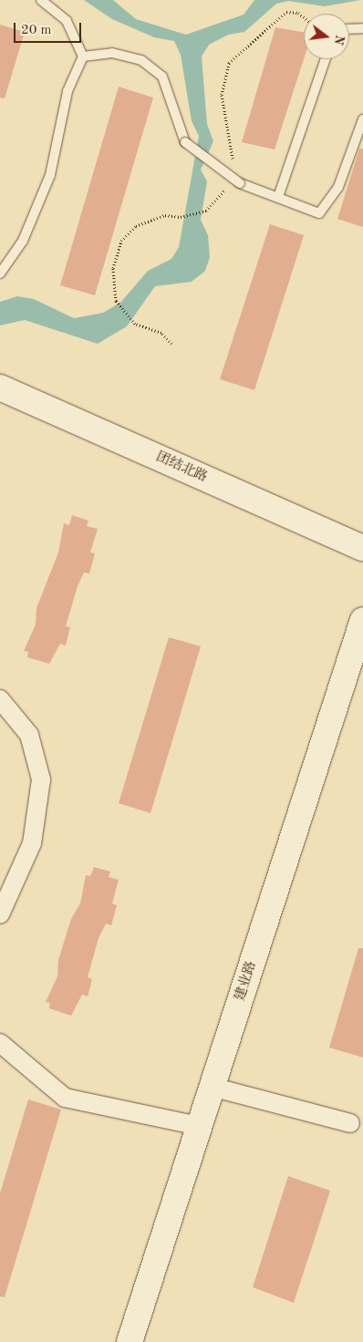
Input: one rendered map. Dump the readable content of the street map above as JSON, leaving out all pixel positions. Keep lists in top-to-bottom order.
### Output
{
  "streets": {
    "street": ["团结北路", "建业路"]
  },
  "scale_bar": "20 m",
  "north": "right"
}
